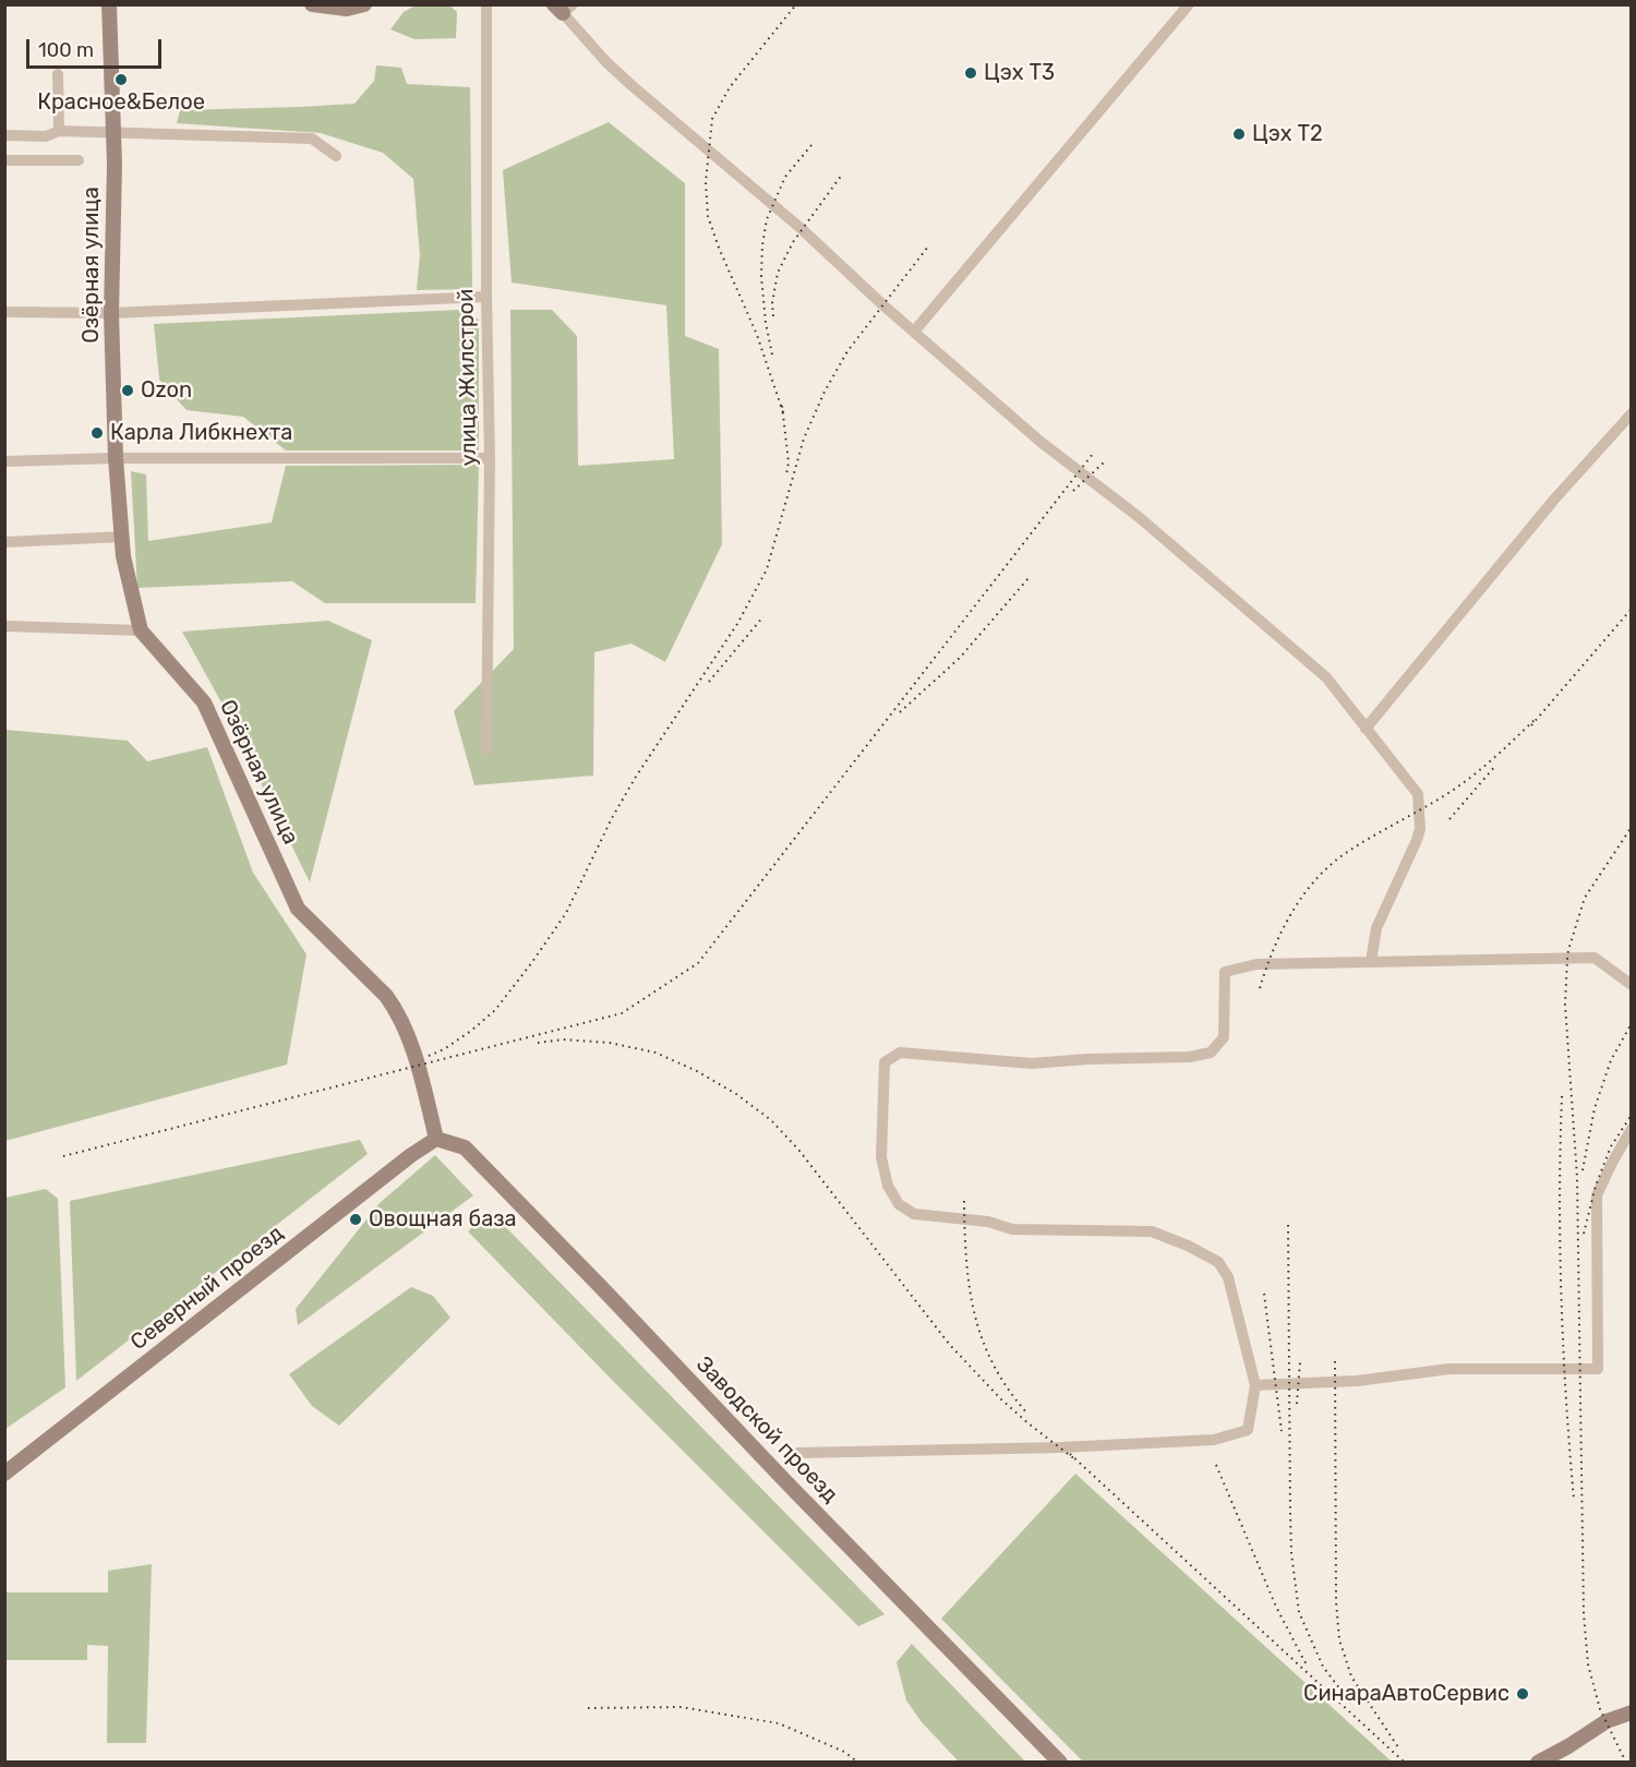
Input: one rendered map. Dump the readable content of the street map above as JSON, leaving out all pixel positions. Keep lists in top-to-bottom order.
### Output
{
  "streets": {
    "street": [
      "Озёрная улица",
      "улица Жилстрой",
      "Северный проезд",
      "Заводской проезд"
    ]
  },
  "crossings": [
    ["Озёрная улица", "Северный проезд"],
    ["Озёрная улица", "Заводской проезд"],
    ["Северный проезд", "Заводской проезд"]
  ],
  "places": [
    "Цэх Т3",
    "Красное&Белое",
    "Цэх Т2",
    "Ozon",
    "Карла Либкнехта",
    "Овощная база",
    "СинараАвтоСервис"
  ],
  "scale_bar": "100 m"
}
